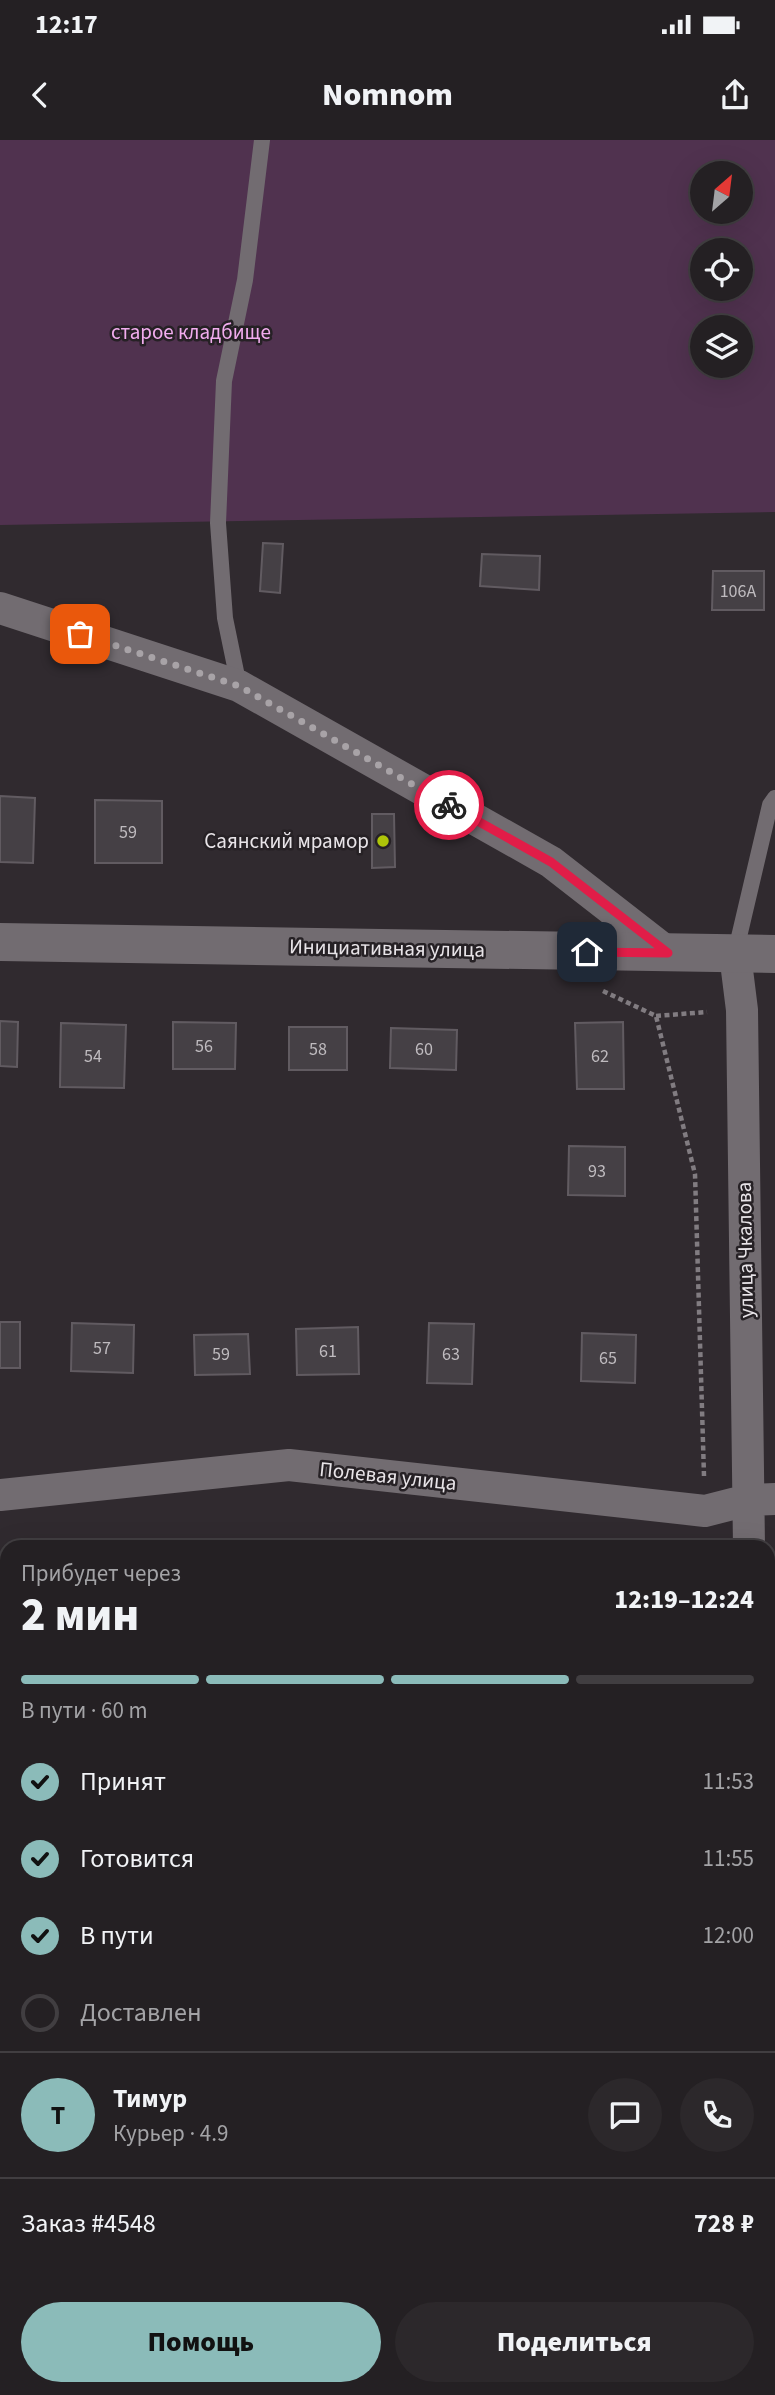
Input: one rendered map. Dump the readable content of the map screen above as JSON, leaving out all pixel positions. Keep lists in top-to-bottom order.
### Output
{
  "streets": {
    "street": ["Инициативная улица", "улица Чкалова", "Полевая улица"]
  },
  "crossings": [
    ["Инициативная улица", "улица Чкалова"],
    ["улица Чкалова", "Полевая улица"]
  ],
  "parks": ["старое кладбище"],
  "places": ["Саянский мрамор"],
  "house_numbers": [
    "106А",
    "59",
    "56",
    "58",
    "60",
    "54",
    "62",
    "93",
    "57",
    "61",
    "59",
    "63",
    "65"
  ],
  "north": "top right",
  "page": {
    "status": "12:17",
    "header": "Nomnom",
    "heading": ["2 мин", "Прибудет через", "12:19–12:24"],
    "panel": [
      "Тимур",
      "Курьер · 4.9",
      "Заказ #4548",
      "728 ₽"
    ],
    "bar": "В пути · 60 m",
    "list": [
      ["Принят", "11:53"],
      ["Готовится", "11:55"],
      ["В пути", "12:00"],
      "Доставлен"
    ],
    "round": "Т",
    "buttons": ["Помощь", "Поделиться"]
  }
}
